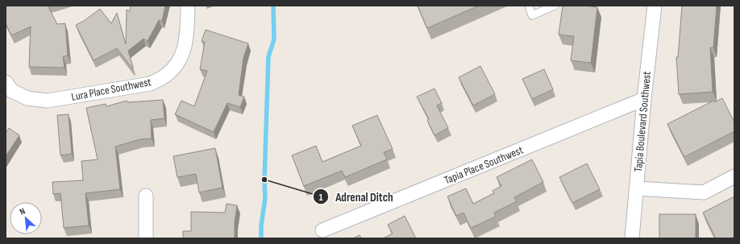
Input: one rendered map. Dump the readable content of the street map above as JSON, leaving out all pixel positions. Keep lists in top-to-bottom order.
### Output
{
  "streets": {
    "street": ["Lura Place Southwest", "Tapia Boulevard Southwest", "Tapia Place Southwest"]
  },
  "crossings": [
    ["Tapia Boulevard Southwest", "Tapia Place Southwest"]
  ],
  "places": ["Adrenal Ditch"],
  "north": "top left"
}
